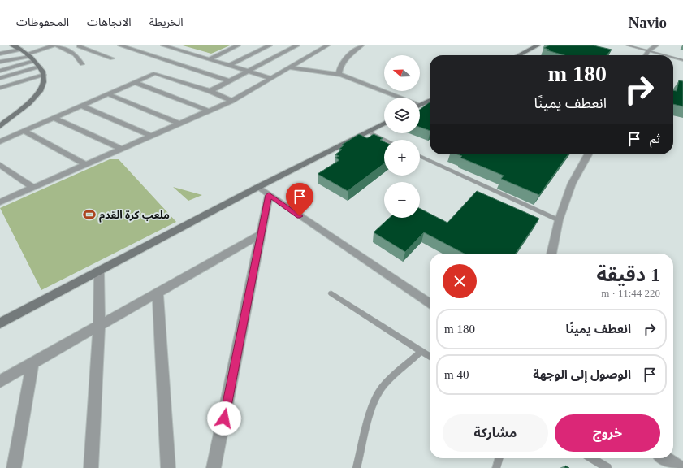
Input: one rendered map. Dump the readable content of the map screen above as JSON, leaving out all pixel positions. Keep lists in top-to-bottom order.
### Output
{
  "places": {
    "sports": ["ملعب كرة القدم"]
  },
  "north": "left",
  "page": {
    "header": "Navio",
    "nav": ["الخريطة", "الاتجاهات", "المحفوظات"],
    "map_buttons": ["+", "−"],
    "turn": ["180 m", "انعطف يمينًا"],
    "then": "ثم",
    "heading": ["1 دقيقة", "220 m · 11:44"],
    "list": [
      {
        "name": "انعطف يمينًا",
        "value": "180 m"
      },
      {
        "name": "الوصول إلى الوجهة",
        "value": "40 m"
      }
    ],
    "buttons": ["خروج", "مشاركة"]
  }
}
